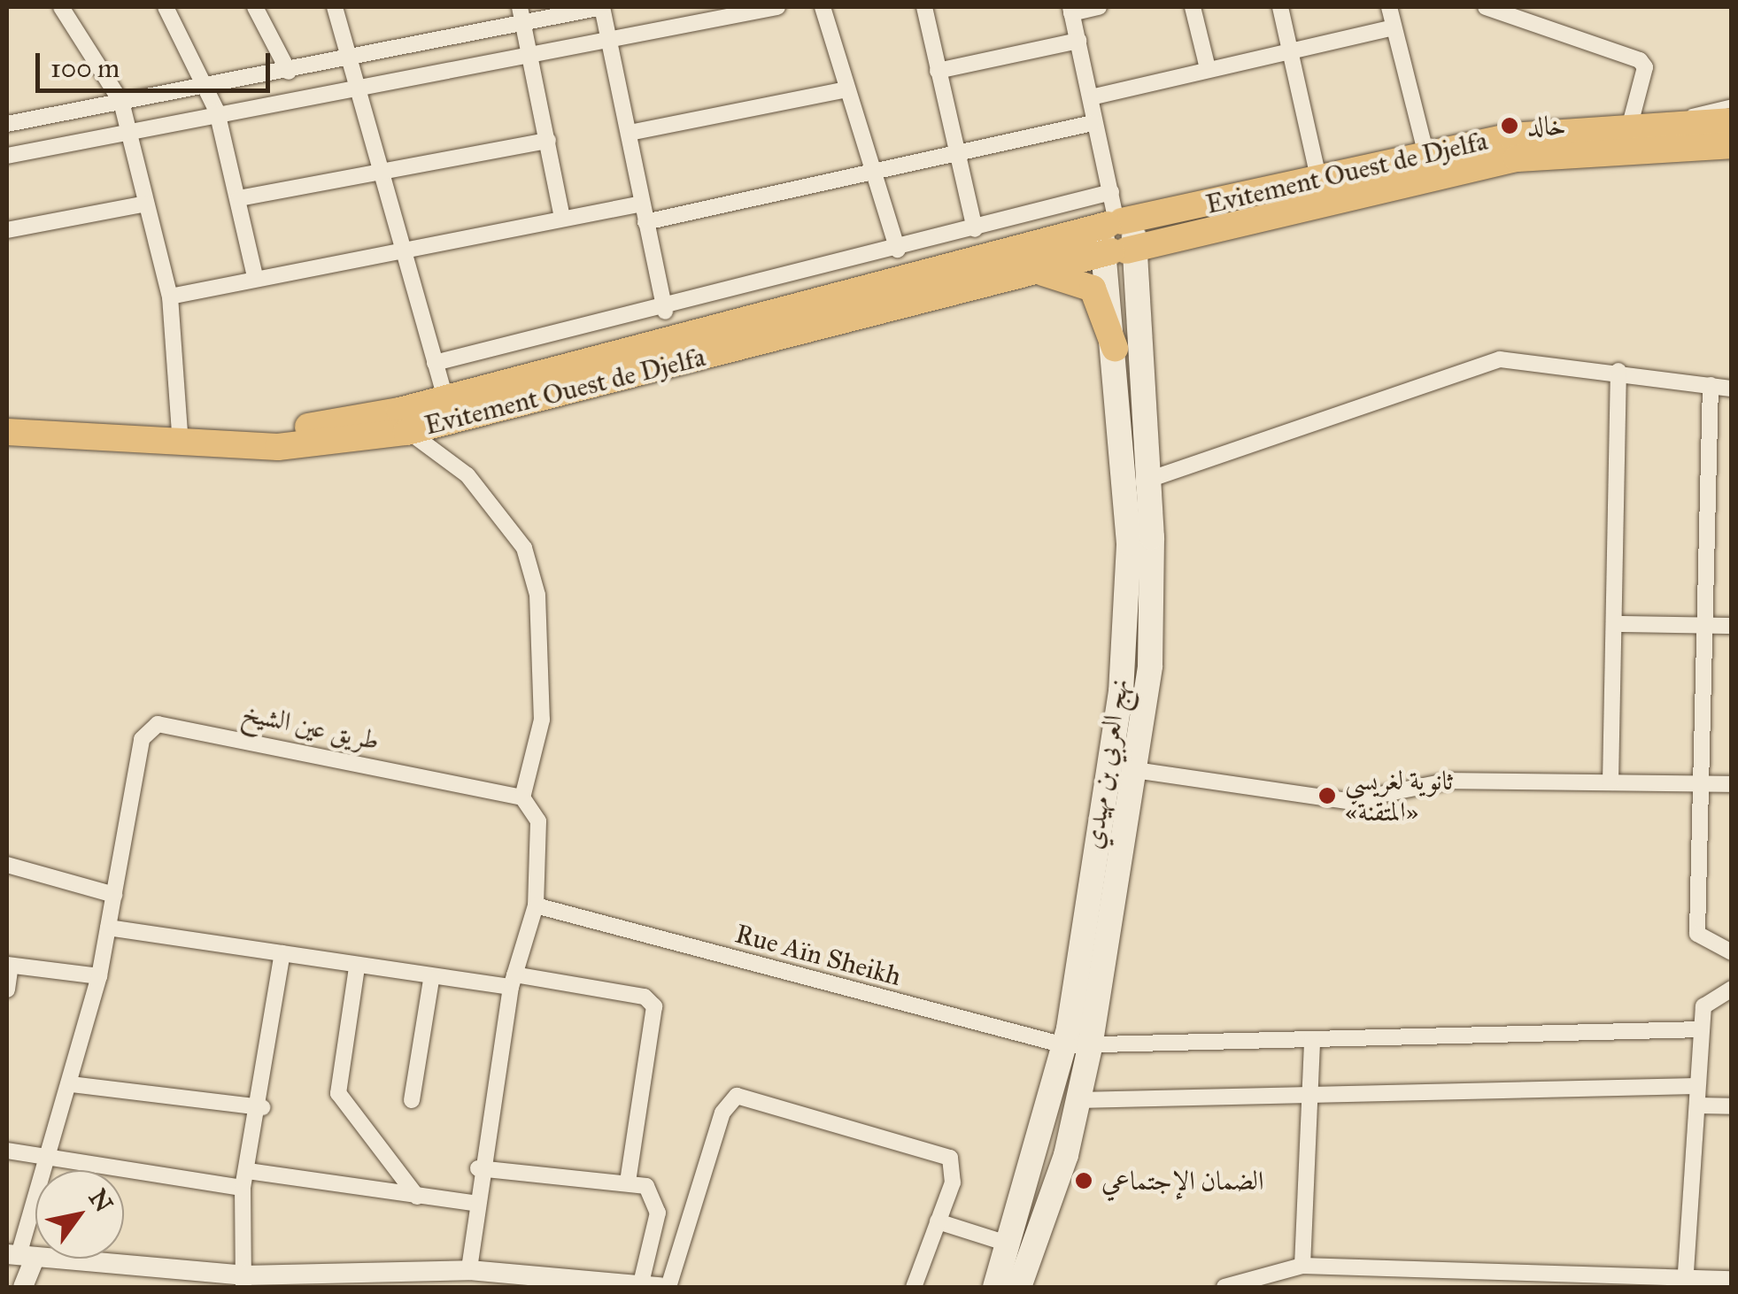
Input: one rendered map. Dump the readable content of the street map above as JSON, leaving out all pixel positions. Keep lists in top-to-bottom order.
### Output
{
  "streets": {
    "highway": ["Evitement Ouest de Djelfa"],
    "main road": ["نهج العربي بن مهيدي"],
    "street": ["طريق عين الشيخ", "Rue Aïn Sheikh"]
  },
  "crossings": [
    ["Evitement Ouest de Djelfa", "نهج العربي بن مهيدي"],
    ["نهج العربي بن مهيدي", "Rue Aïn Sheikh"]
  ],
  "places": ["خالد", "ثانوية لغريسي «المتقنة»", "الضمان الإجتماعي"],
  "scale_bar": "100 m",
  "north": "top right"
}
